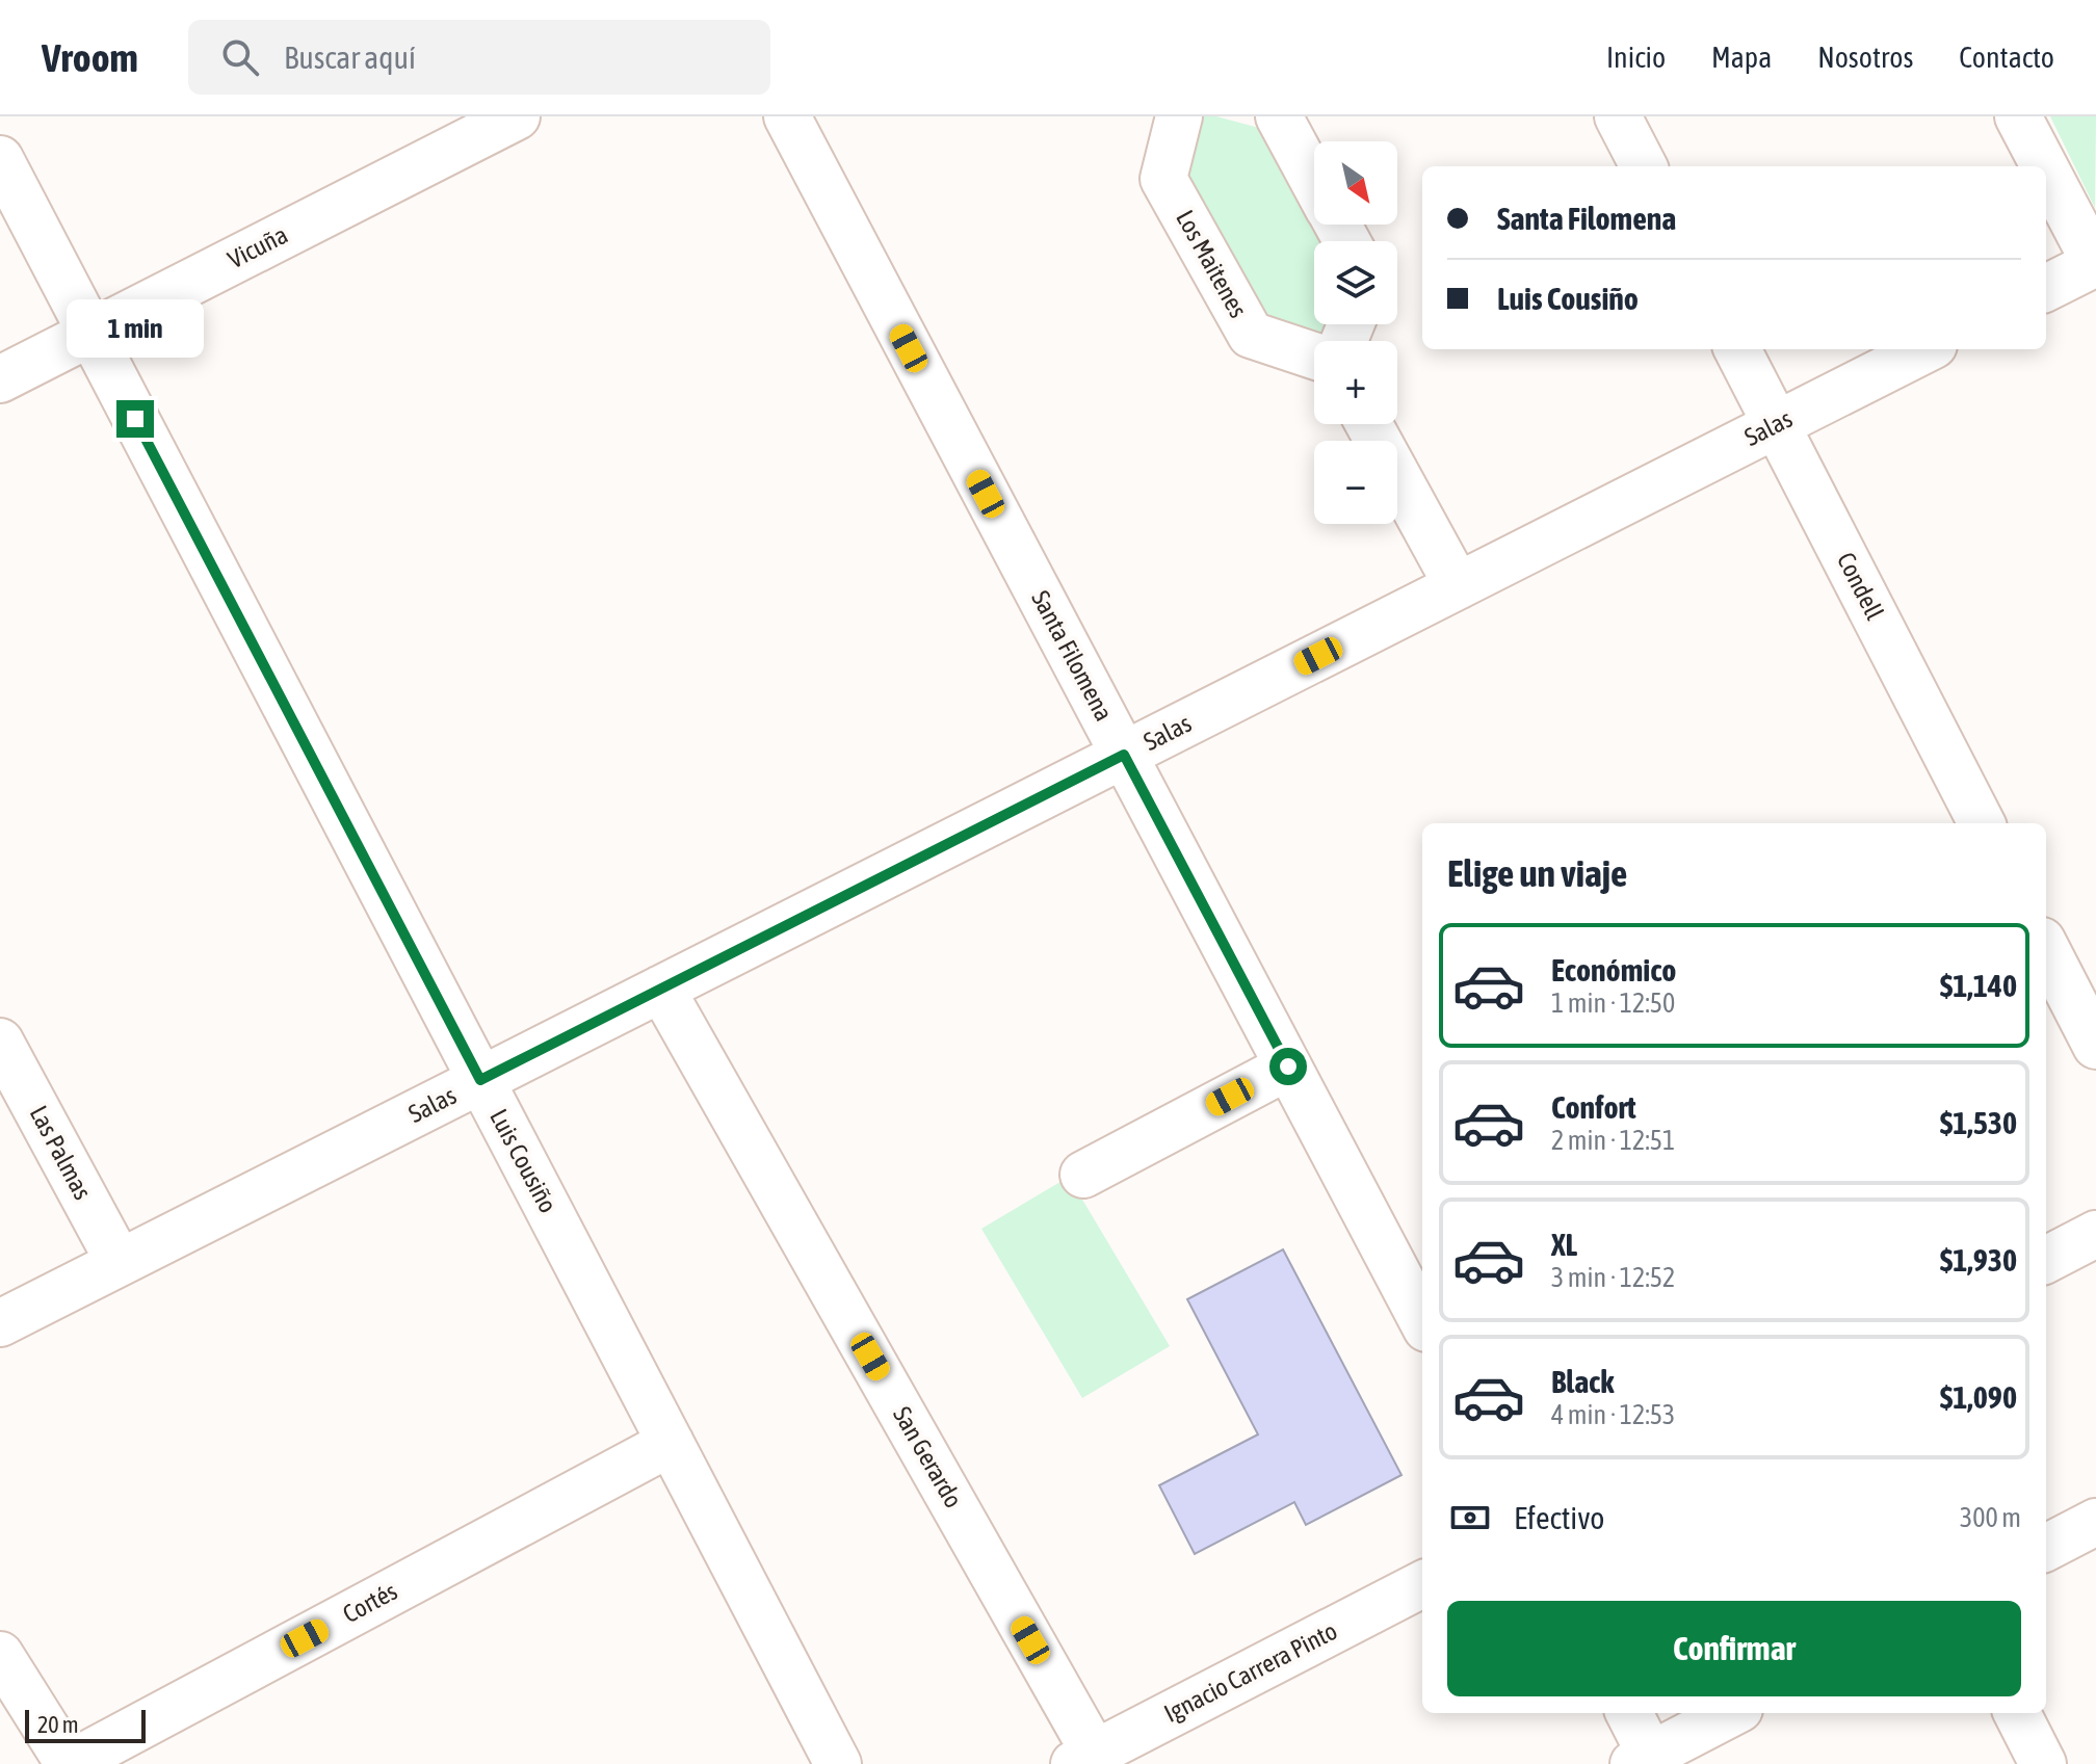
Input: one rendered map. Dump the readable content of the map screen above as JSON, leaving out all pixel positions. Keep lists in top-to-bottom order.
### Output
{
  "streets": {
    "street": [
      "Vicuña",
      "Los Maitenes",
      "Salas",
      "Condell",
      "Santa Filomena",
      "Las Palmas",
      "Luis Cousiño",
      "San Gerardo",
      "Cortés",
      "Ignacio Carrera Pinto"
    ]
  },
  "crossings": [
    ["Vicuña", "Luis Cousiño"],
    ["Salas", "Condell"],
    ["Salas", "Santa Filomena"],
    ["Salas", "Las Palmas"],
    ["Salas", "Luis Cousiño"],
    ["Salas", "San Gerardo"],
    ["Luis Cousiño", "Cortés"],
    ["San Gerardo", "Ignacio Carrera Pinto"]
  ],
  "scale_bar": "20 m",
  "north": "bottom right",
  "page": {
    "header": "Vroom",
    "search": "Buscar aquí",
    "nav": [
      "Inicio",
      "Mapa",
      "Nosotros",
      "Contacto"
    ],
    "map_buttons": ["+", "−"],
    "banner": ["Santa Filomena", "Luis Cousiño"],
    "bubble": "1 min",
    "heading": "Elige un viaje",
    "list": [
      {
        "name": "Económico",
        "note": "1 min · 12:50",
        "value": "$1,140"
      },
      {
        "name": "Confort",
        "note": "2 min · 12:51",
        "value": "$1,530"
      },
      {
        "name": "XL",
        "note": "3 min · 12:52",
        "value": "$1,930"
      },
      {
        "name": "Black",
        "note": "4 min · 12:53",
        "value": "$1,090"
      }
    ],
    "pay": ["Efectivo", "300 m"],
    "buttons": "Confirmar",
    "scale": "20 m"
  }
}
